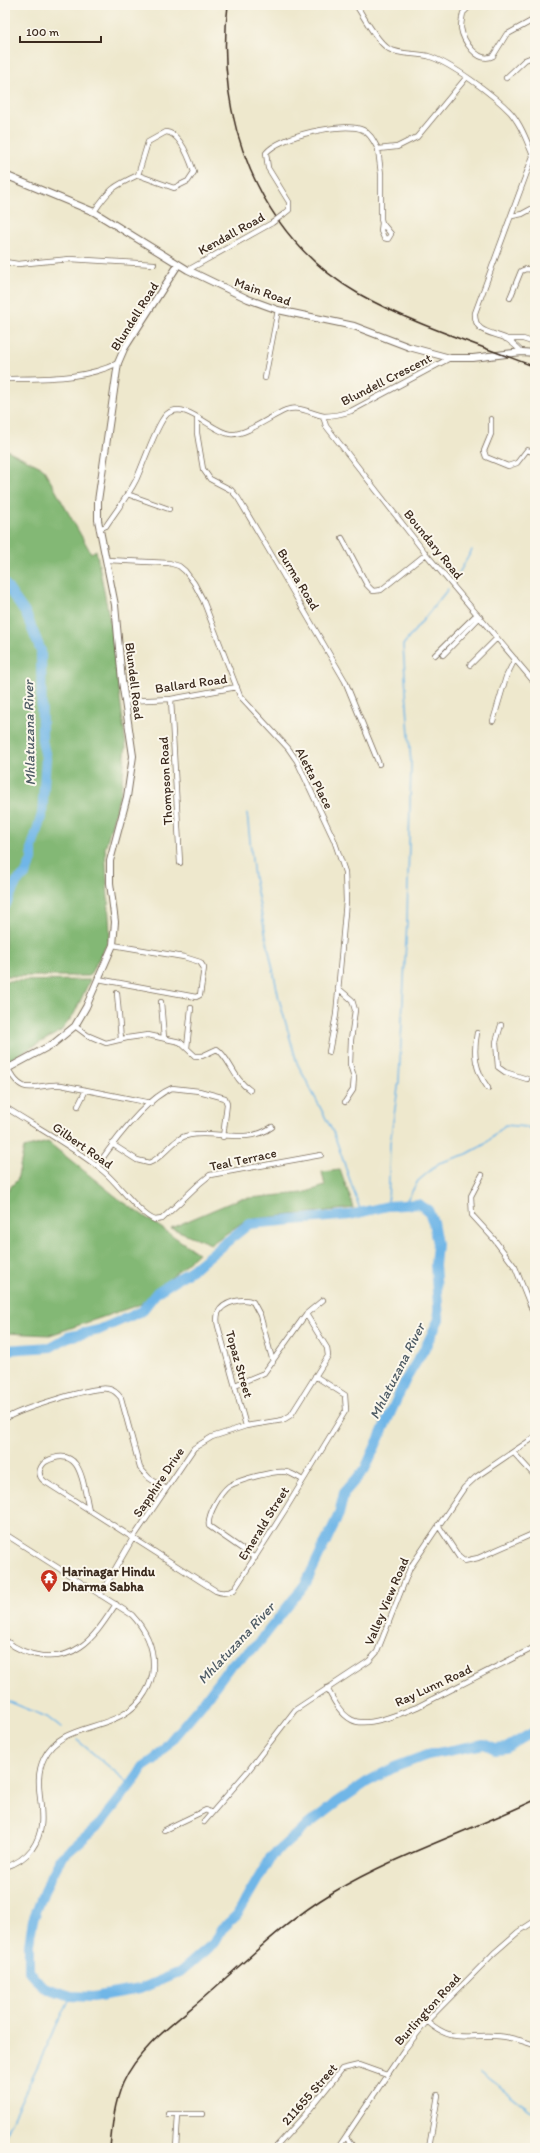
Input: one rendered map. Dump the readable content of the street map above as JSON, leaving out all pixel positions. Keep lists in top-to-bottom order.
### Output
{
  "streets": {
    "street": [
      "Kendall Road",
      "Main Road",
      "Blundell Road",
      "Blundell Crescent",
      "Boundary Road",
      "Burma Road",
      "Ballard Road",
      "Aletta Place",
      "Thompson Road",
      "Gilbert Road",
      "Teal Terrace",
      "Topaz Street",
      "Sapphire Drive",
      "Emerald Street",
      "Valley View Road",
      "Ray Lunn Road",
      "Burlington Road",
      "211655 Street"
    ]
  },
  "crossings": [
    ["Kendall Road", "Main Road"],
    ["Main Road", "Blundell Road"],
    ["Main Road", "Blundell Crescent"],
    ["Blundell Road", "Blundell Crescent"],
    ["Blundell Road", "Ballard Road"],
    ["Blundell Road", "Aletta Place"],
    ["Blundell Crescent", "Boundary Road"],
    ["Blundell Crescent", "Burma Road"],
    ["Ballard Road", "Aletta Place"],
    ["Ballard Road", "Thompson Road"],
    ["Gilbert Road", "Teal Terrace"],
    ["Topaz Street", "Sapphire Drive"],
    ["Sapphire Drive", "Emerald Street"],
    ["Valley View Road", "Ray Lunn Road"],
    ["Burlington Road", "211655 Street"]
  ],
  "water": ["Mhlatuzana River"],
  "places": {
    "temple": ["Harinagar Hindu Dharma Sabha"]
  },
  "scale_bar": "100 m"
}
